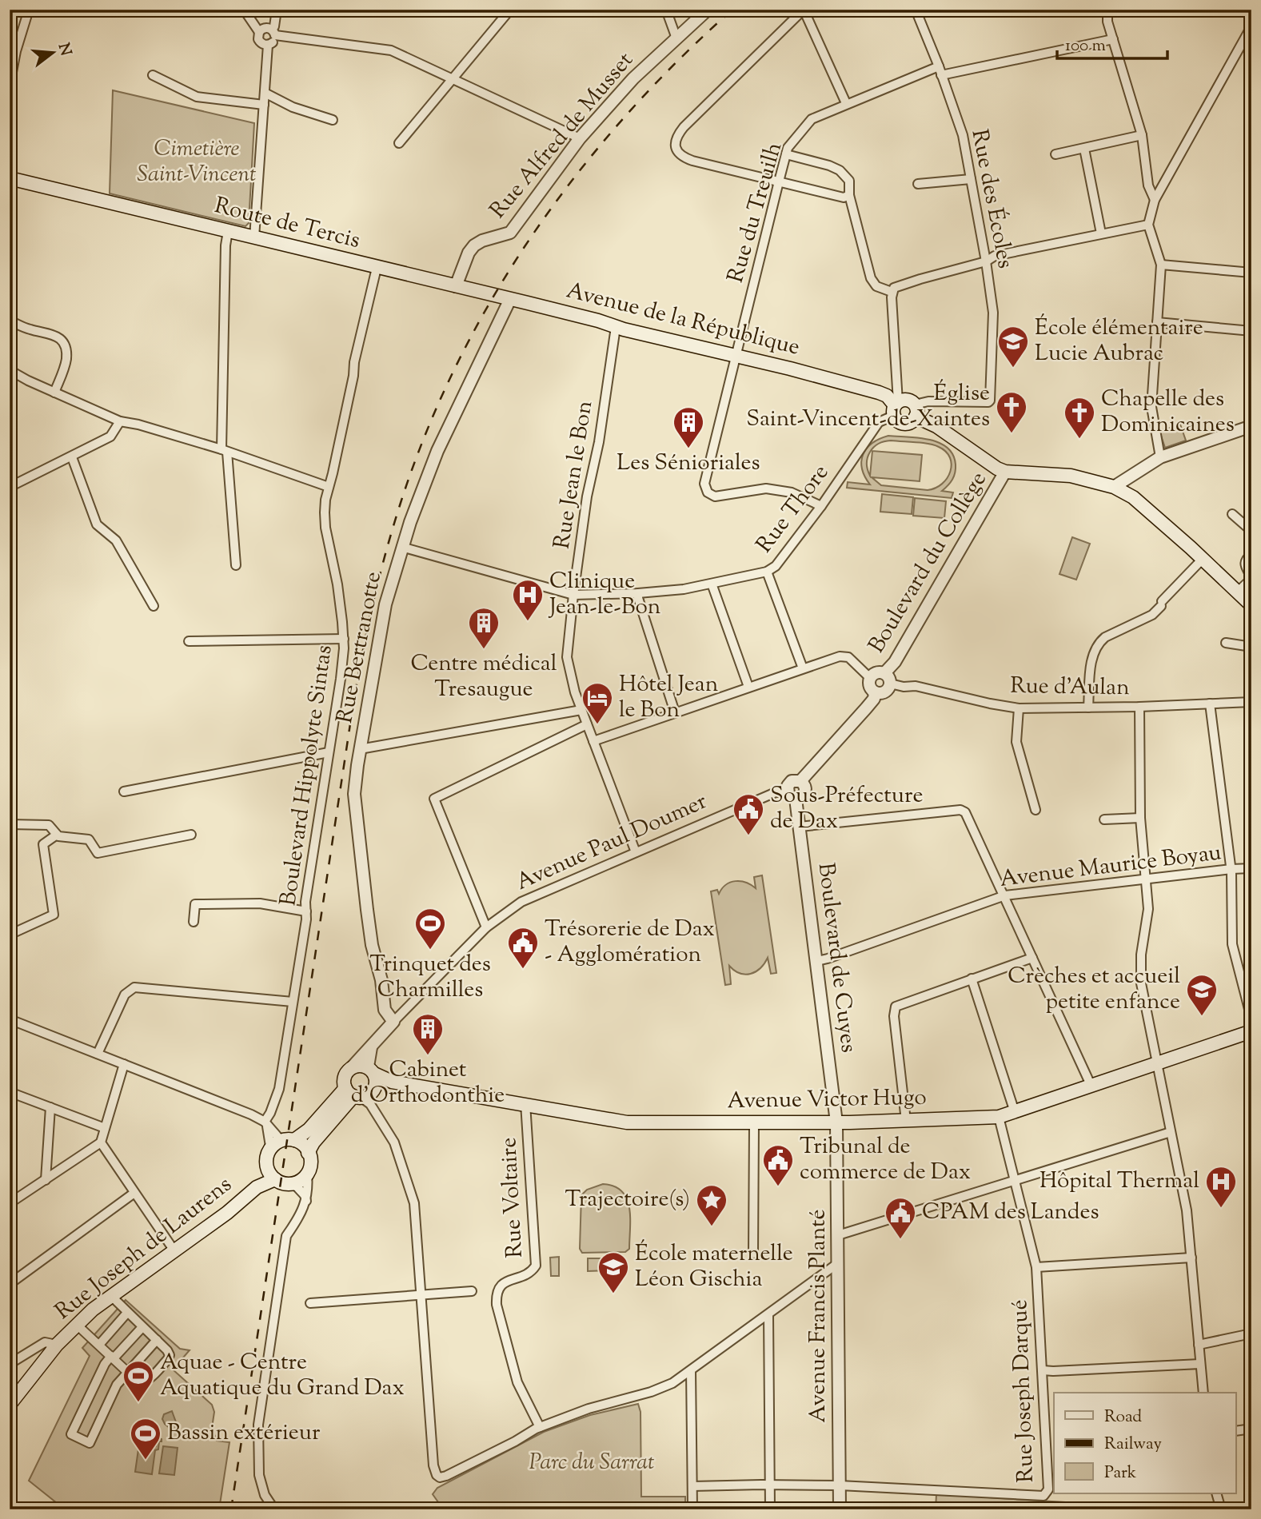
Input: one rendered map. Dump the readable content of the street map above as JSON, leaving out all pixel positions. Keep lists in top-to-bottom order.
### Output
{
  "streets": {
    "main road": [
      "Route de Tercis",
      "Avenue de la République",
      "Avenue Victor Hugo",
      "Rue Joseph de Laurens"
    ],
    "street": [
      "Rue Alfred de Musset",
      "Rue des Écoles",
      "Rue du Treuilh",
      "Rue Jean le Bon",
      "Rue Thore",
      "Boulevard du Collège",
      "Rue Bertranotte",
      "Rue d'Aulan",
      "Boulevard Hippolyte Sintas",
      "Avenue Paul Doumer",
      "Avenue Maurice Boyau",
      "Boulevard de Cuyes",
      "Rue Voltaire",
      "Avenue Francis Planté",
      "Rue Joseph Darqué"
    ]
  },
  "crossings": [
    ["Rue Alfred de Musset", "Route de Tercis"],
    ["Rue Alfred de Musset", "Avenue de la République"],
    ["Rue des Écoles", "Rue du Treuilh"],
    ["Rue du Treuilh", "Avenue de la République"],
    ["Rue du Treuilh", "Rue Thore"],
    ["Route de Tercis", "Avenue de la République"],
    ["Route de Tercis", "Boulevard Hippolyte Sintas"],
    ["Avenue de la République", "Rue Jean le Bon"],
    ["Avenue de la République", "Rue Thore"],
    ["Avenue de la République", "Rue Bertranotte"],
    ["Rue Jean le Bon", "Rue Thore"],
    ["Rue Jean le Bon", "Avenue Paul Doumer"],
    ["Rue Thore", "Rue Bertranotte"],
    ["Boulevard du Collège", "Rue d'Aulan"],
    ["Rue Bertranotte", "Avenue Paul Doumer"],
    ["Avenue Paul Doumer", "Boulevard de Cuyes"],
    ["Avenue Maurice Boyau", "Boulevard de Cuyes"],
    ["Boulevard de Cuyes", "Avenue Victor Hugo"],
    ["Boulevard de Cuyes", "Avenue Francis Planté"],
    ["Avenue Victor Hugo", "Rue Voltaire"],
    ["Avenue Victor Hugo", "Rue Joseph de Laurens"],
    ["Avenue Victor Hugo", "Avenue Francis Planté"],
    ["Avenue Victor Hugo", "Rue Joseph Darqué"],
    ["Avenue Francis Planté", "Rue Joseph Darqué"]
  ],
  "parks": ["Cimetière Saint-Vincent", "Parc du Sarrat"],
  "places": {
    "school or university": ["École élémentaire Lucie Aubrac", "Crèches et accueil petite enfance", "École maternelle Léon Gischia"],
    "church": ["Église Saint-Vincent-de-Xaintes", "Chapelle des Dominicaines"],
    "building": ["Les Sénioriales", "Centre médical Tresaugue", "Cabinet d'Orthodonthie"],
    "hospital": ["Clinique Jean-le-Bon", "Hôpital Thermal"],
    "hotel": ["Hôtel Jean le Bon"],
    "public building": [
      "Sous-Préfecture de Dax",
      "Trésorerie de Dax - Agglomération",
      "Tribunal de commerce de Dax",
      "CPAM des Landes"
    ],
    "sports": ["Trinquet des Charmilles", "Aquae - Centre Aquatique du Grand Dax", "Bassin extérieur"],
    "place": ["Trajectoire(s)"]
  },
  "legend": ["Road", "Railway", "Park"],
  "scale_bar": "100 m",
  "north": "right"
}
